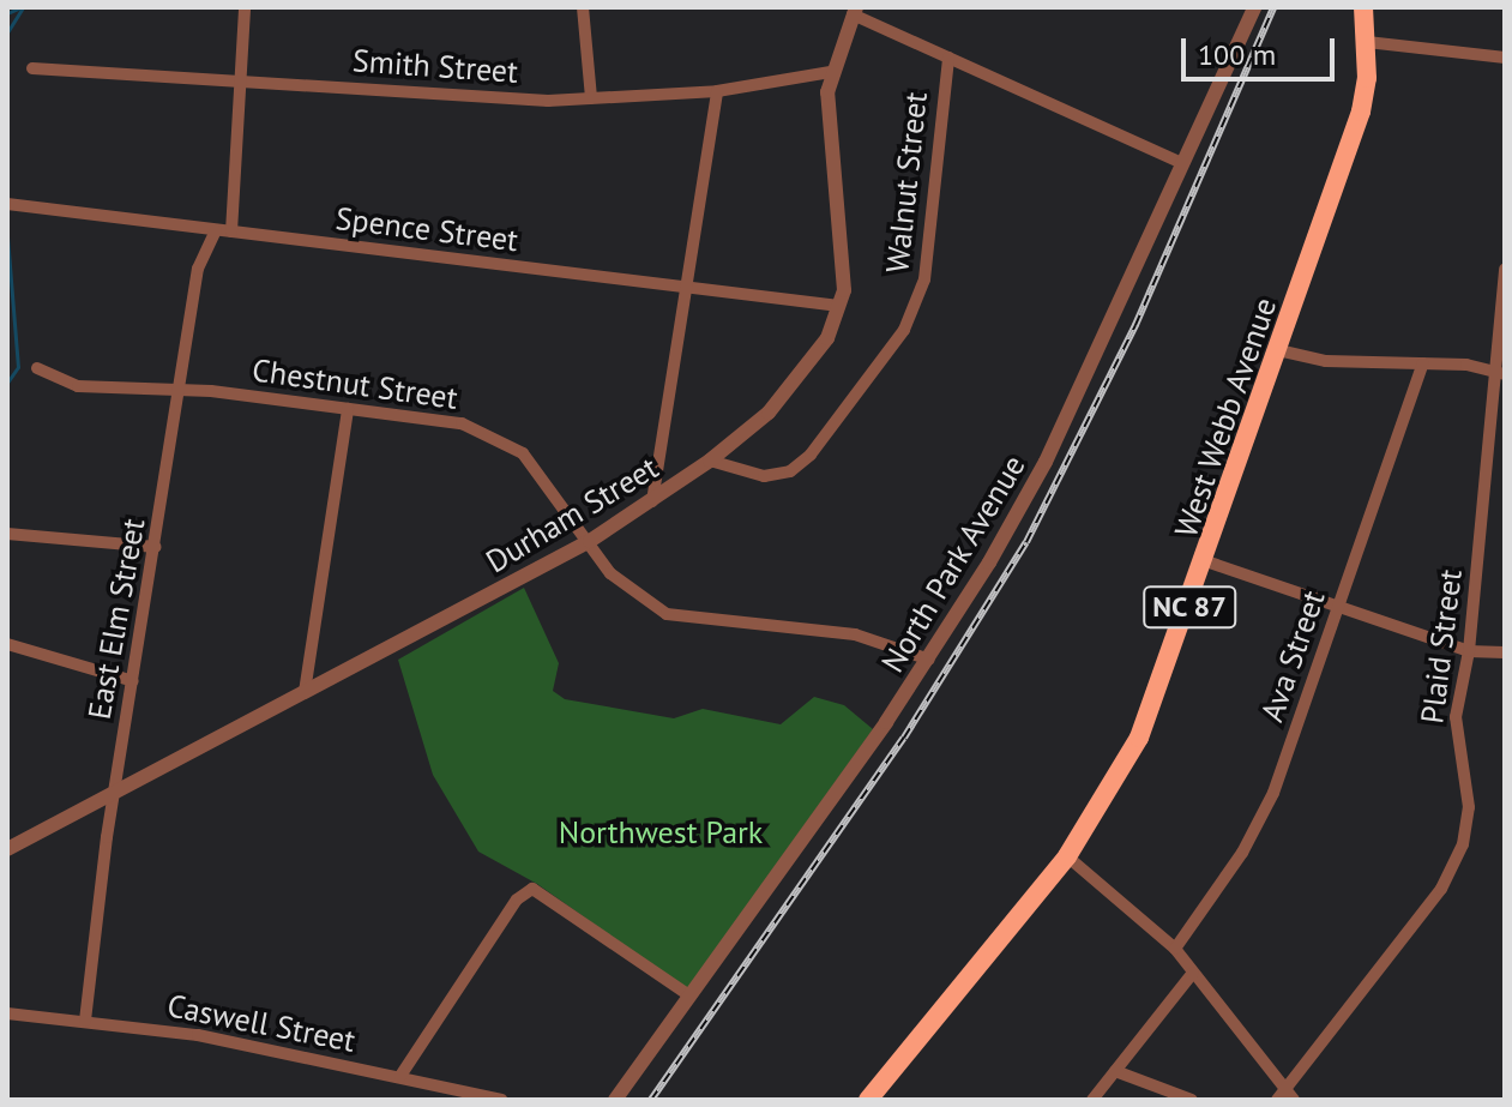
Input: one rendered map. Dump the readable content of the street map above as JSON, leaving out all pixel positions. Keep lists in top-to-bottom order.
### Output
{
  "streets": {
    "highway": ["West Webb Avenue", "NC 87"],
    "street": [
      "Smith Street",
      "Walnut Street",
      "Spence Street",
      "Chestnut Street",
      "Durham Street",
      "North Park Avenue",
      "East Elm Street",
      "Plaid Street",
      "Ava Street",
      "Caswell Street"
    ]
  },
  "crossings": [
    ["Smith Street", "Durham Street"],
    ["Walnut Street", "Durham Street"],
    ["Spence Street", "Durham Street"],
    ["Spence Street", "East Elm Street"],
    ["Chestnut Street", "Durham Street"],
    ["Chestnut Street", "North Park Avenue"],
    ["Chestnut Street", "East Elm Street"],
    ["Durham Street", "East Elm Street"],
    ["East Elm Street", "Caswell Street"]
  ],
  "parks": ["Northwest Park"],
  "scale_bar": "100 m"
}
